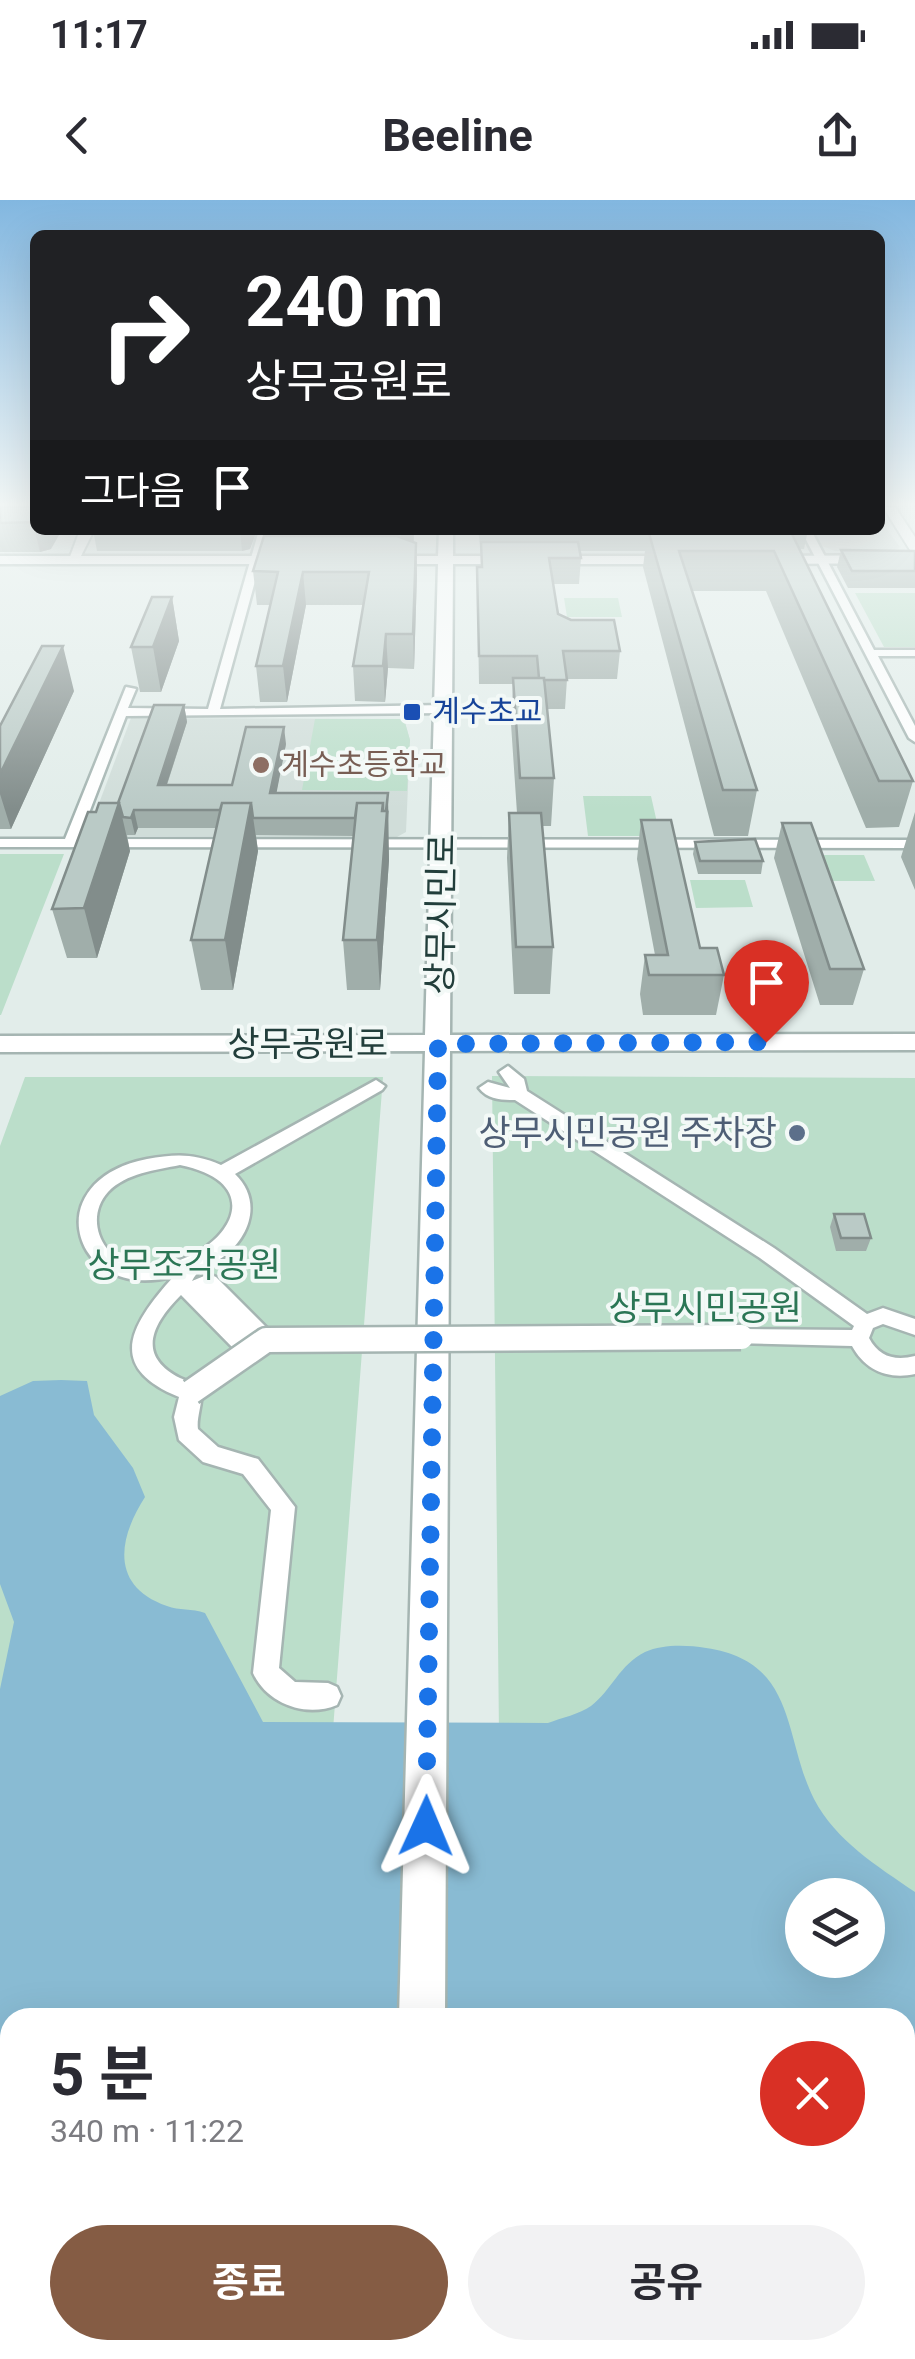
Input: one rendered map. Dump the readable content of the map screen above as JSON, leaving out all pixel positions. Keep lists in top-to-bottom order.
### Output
{
  "streets": {
    "street": ["상무시민로", "상무공원로"]
  },
  "crossings": [
    ["상무시민로", "상무공원로"]
  ],
  "parks": ["상무조각공원", "상무시민공원"],
  "places": {
    "transit": ["계수초교"],
    "other": ["계수초등학교", "상무시민공원 주차장"]
  },
  "page": {
    "status": "11:17",
    "header": "Beeline",
    "turn": ["240 m", "상무공원로"],
    "then": "그다음",
    "heading": ["5 분", "340 m · 11:22"],
    "buttons": ["종료", "공유"]
  }
}
